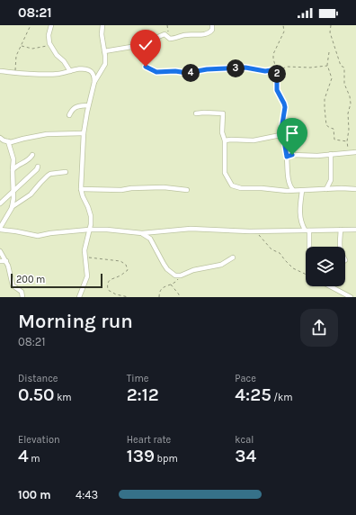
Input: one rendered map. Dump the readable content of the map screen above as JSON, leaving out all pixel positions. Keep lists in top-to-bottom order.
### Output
{
  "scale_bar": "200 m",
  "page": {
    "status": "08:21",
    "pins": ["3", "4", "2"],
    "scale": "200 m",
    "heading": ["Morning run", "08:21"],
    "stats": [
      ["Distance", "0.50 km"],
      ["Time", "2:12"],
      ["Pace", "4:25 /km"],
      ["Elevation", "4 m"],
      ["Heart rate", "139 bpm"],
      ["kcal", "34"]
    ],
    "list": [
      {
        "name": "100 m",
        "note": "4:43"
      }
    ]
  }
}
